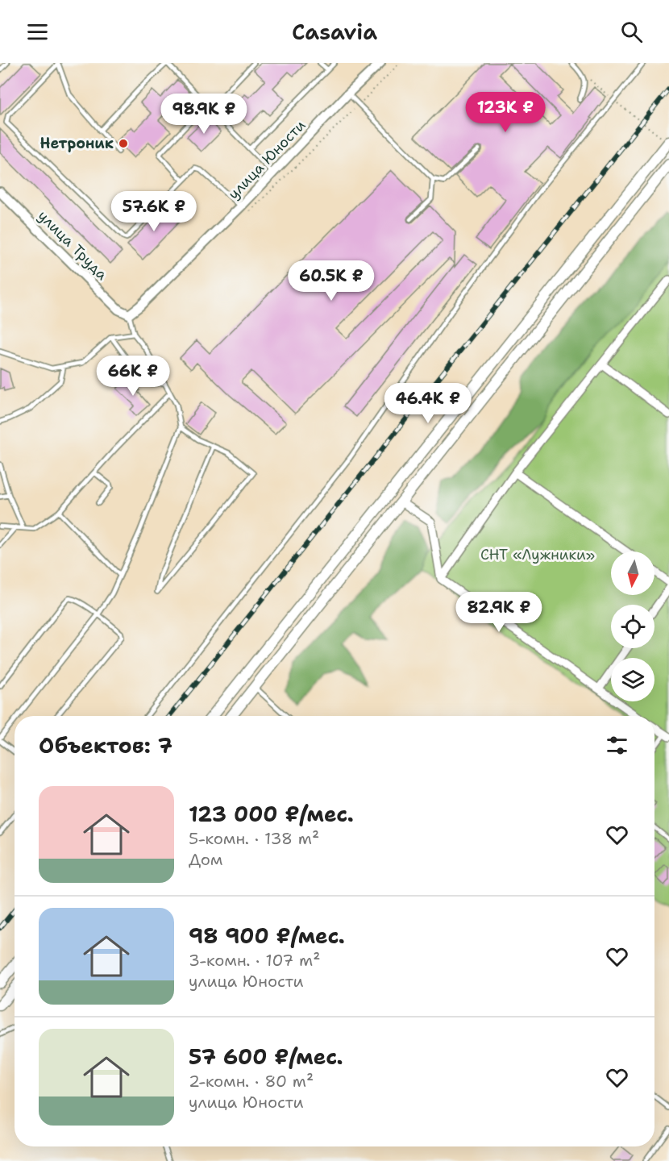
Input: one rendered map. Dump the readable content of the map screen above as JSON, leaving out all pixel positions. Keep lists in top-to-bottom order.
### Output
{
  "streets": {
    "street": ["улица Юности", "улица Труда"]
  },
  "crossings": [
    ["улица Юности", "улица Труда"]
  ],
  "parks": ["СНТ «Лужники»"],
  "places": ["Нетроник"],
  "north": "bottom",
  "page": {
    "header": "Casavia",
    "price": [
      "123K ₽",
      "98.9K ₽",
      "57.6K ₽",
      "60.5K ₽",
      "66K ₽",
      "46.4K ₽",
      "82.9K ₽"
    ],
    "heading": "Объектов: 7",
    "list": [
      {
        "name": "123 000 ₽/мес.",
        "note": "5-комн. · 138 m² · Дом"
      },
      {
        "name": "98 900 ₽/мес.",
        "note": "3-комн. · 107 m² · улица Юности"
      },
      {
        "name": "57 600 ₽/мес.",
        "note": "2-комн. · 80 m² · улица Юности"
      }
    ]
  }
}
